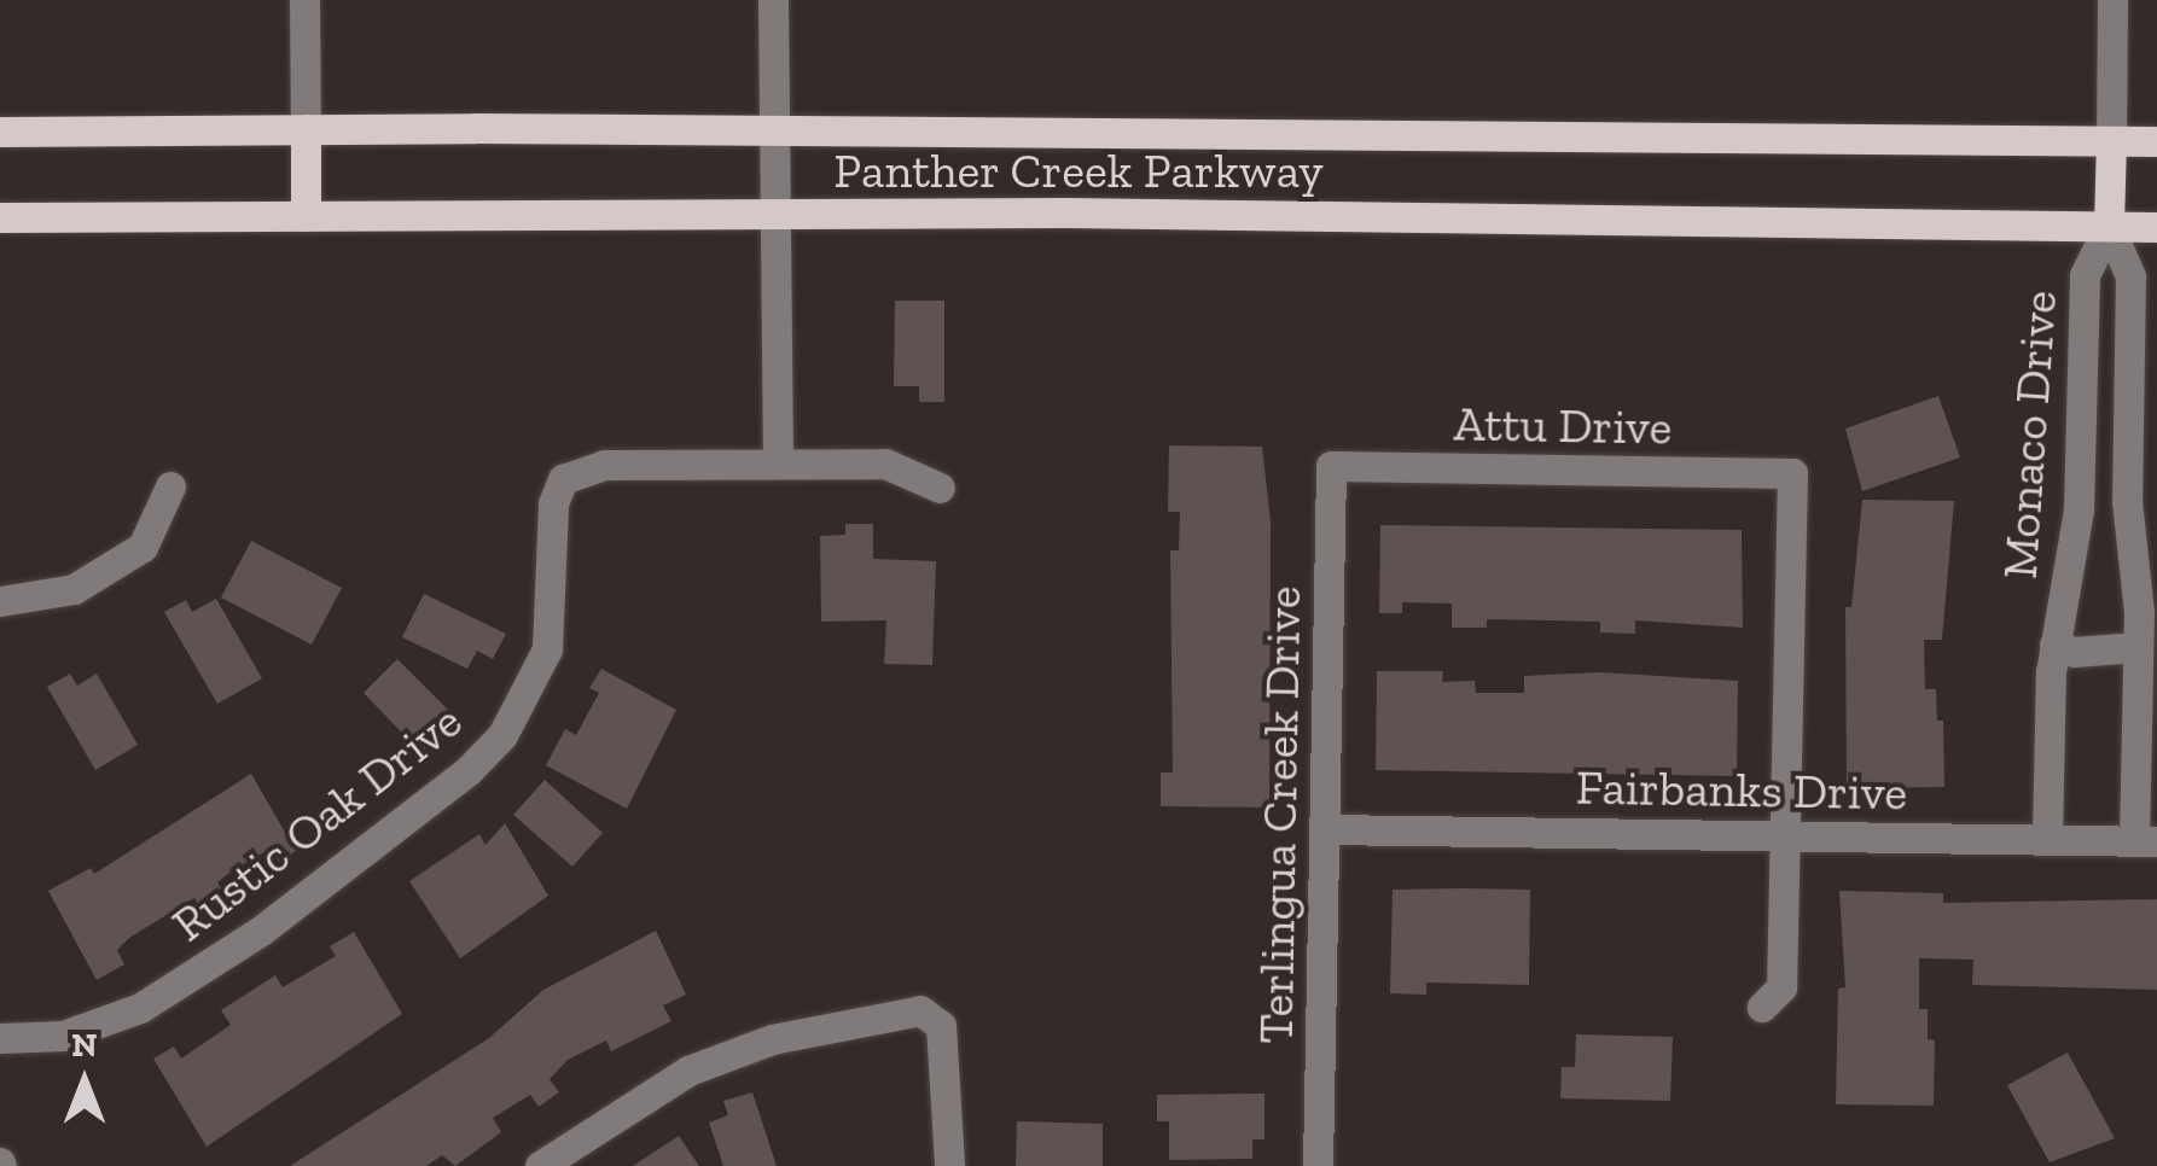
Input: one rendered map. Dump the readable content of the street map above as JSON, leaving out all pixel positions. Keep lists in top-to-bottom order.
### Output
{
  "streets": {
    "main road": ["Panther Creek Parkway"],
    "street": [
      "Attu Drive",
      "Monaco Drive",
      "Fairbanks Drive",
      "Terlingua Creek Drive",
      "Rustic Oak Drive"
    ]
  },
  "crossings": [
    ["Panther Creek Parkway", "Monaco Drive"],
    ["Attu Drive", "Fairbanks Drive"],
    ["Attu Drive", "Terlingua Creek Drive"],
    ["Monaco Drive", "Fairbanks Drive"],
    ["Fairbanks Drive", "Terlingua Creek Drive"]
  ],
  "north": "top"
}
